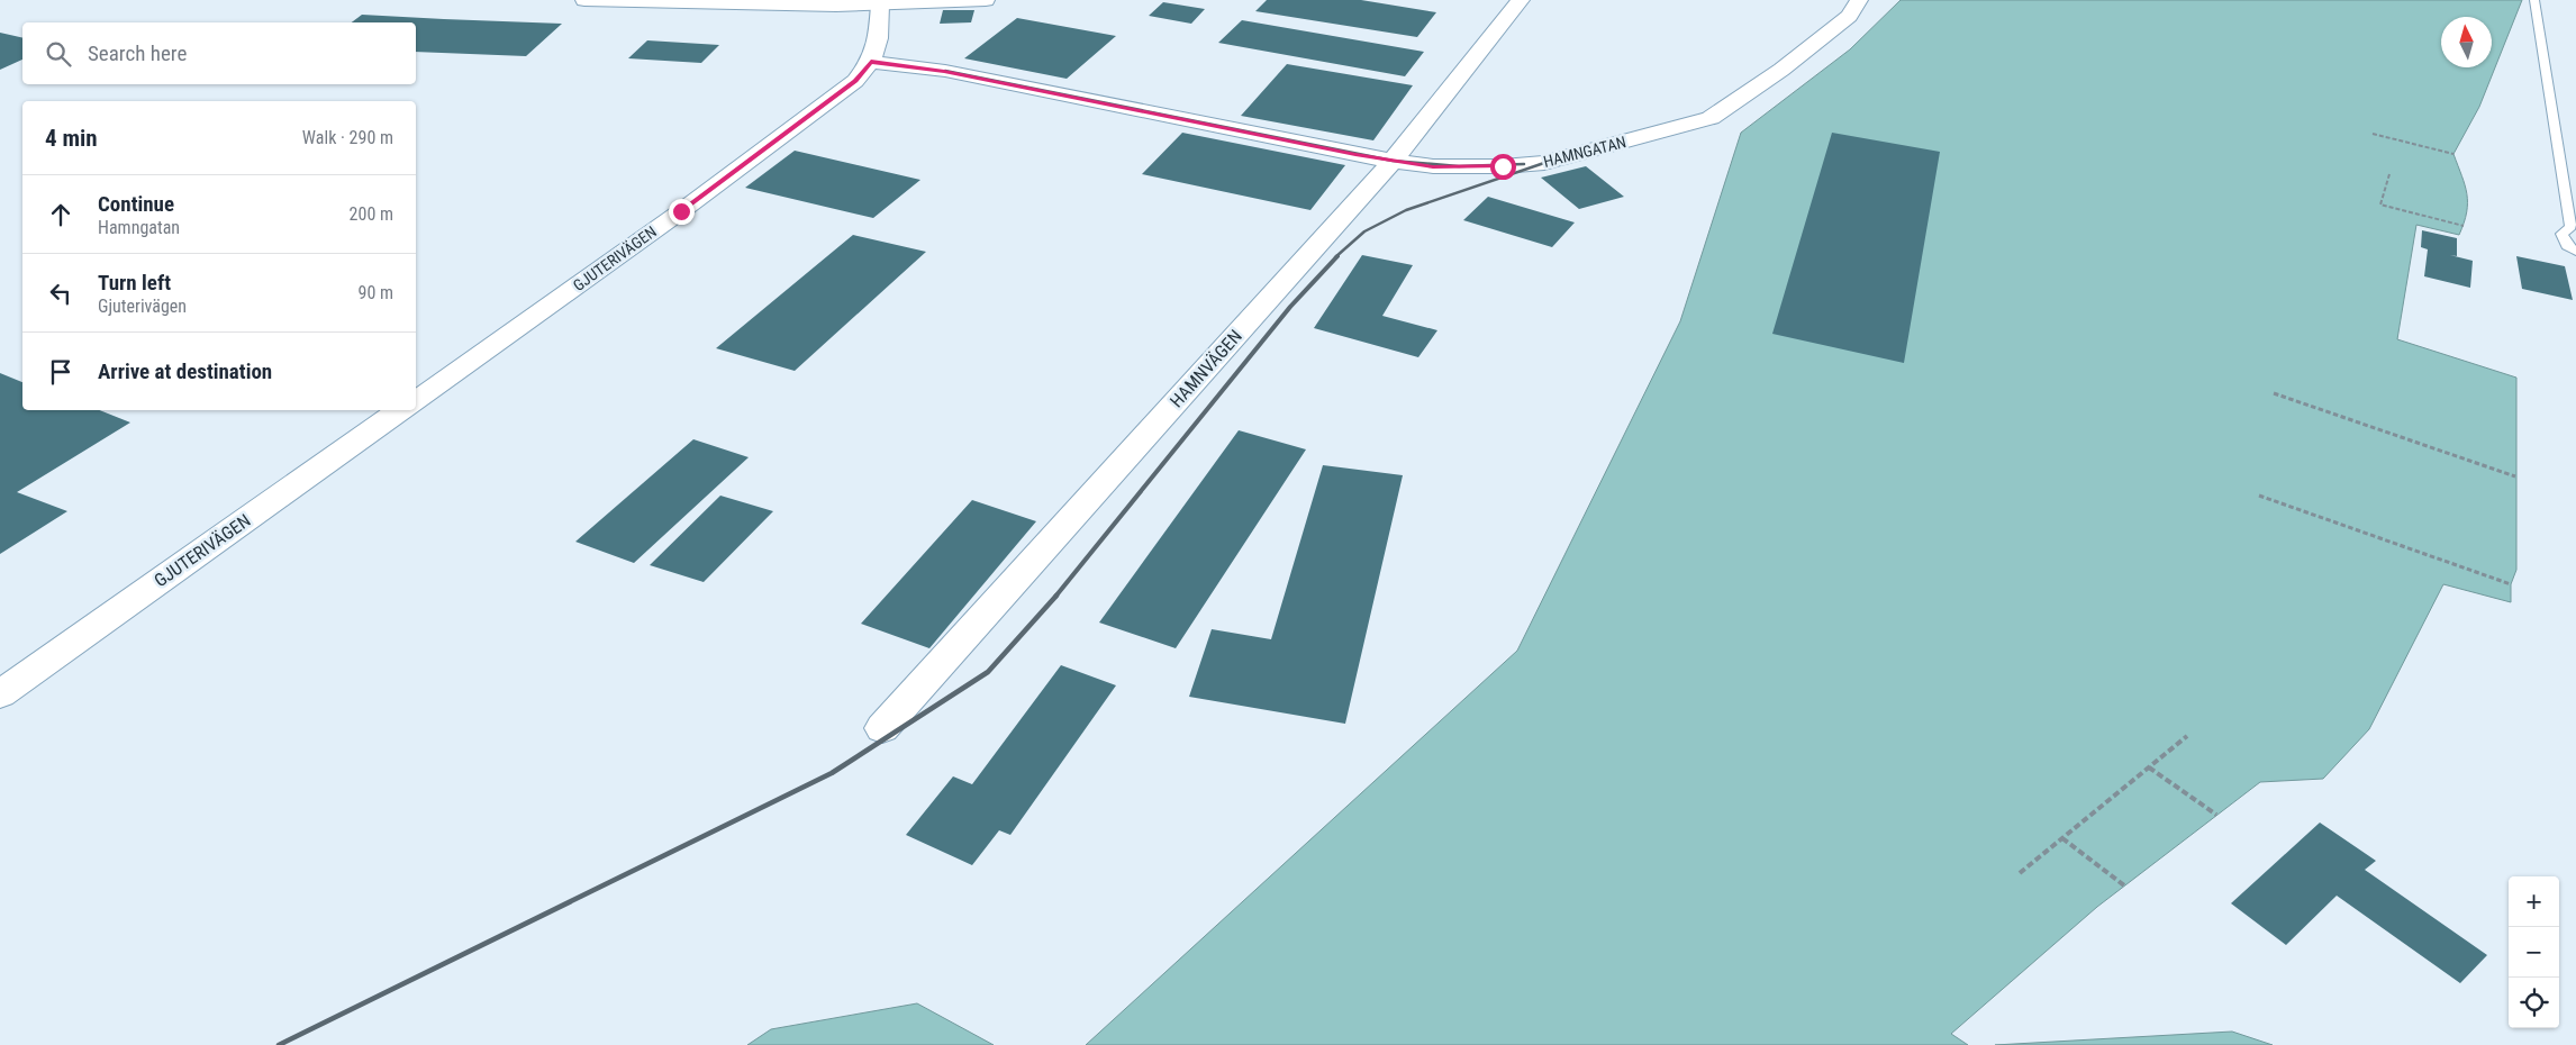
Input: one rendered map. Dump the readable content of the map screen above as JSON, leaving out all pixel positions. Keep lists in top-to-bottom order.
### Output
{
  "streets": {
    "street": ["HAMNGATAN", "GJUTERIVÄGEN", "HAMNVÄGEN"]
  },
  "crossings": [
    ["HAMNGATAN", "GJUTERIVÄGEN"],
    ["HAMNGATAN", "HAMNVÄGEN"]
  ],
  "north": "top",
  "page": {
    "search": "Search here",
    "heading": ["4 min", "Walk · 290 m"],
    "list": [
      ["Continue", "Hamngatan", "200 m"],
      ["Turn left", "Gjuterivägen", "90 m"],
      "Arrive at destination"
    ],
    "map_buttons": ["+", "−"]
  }
}
